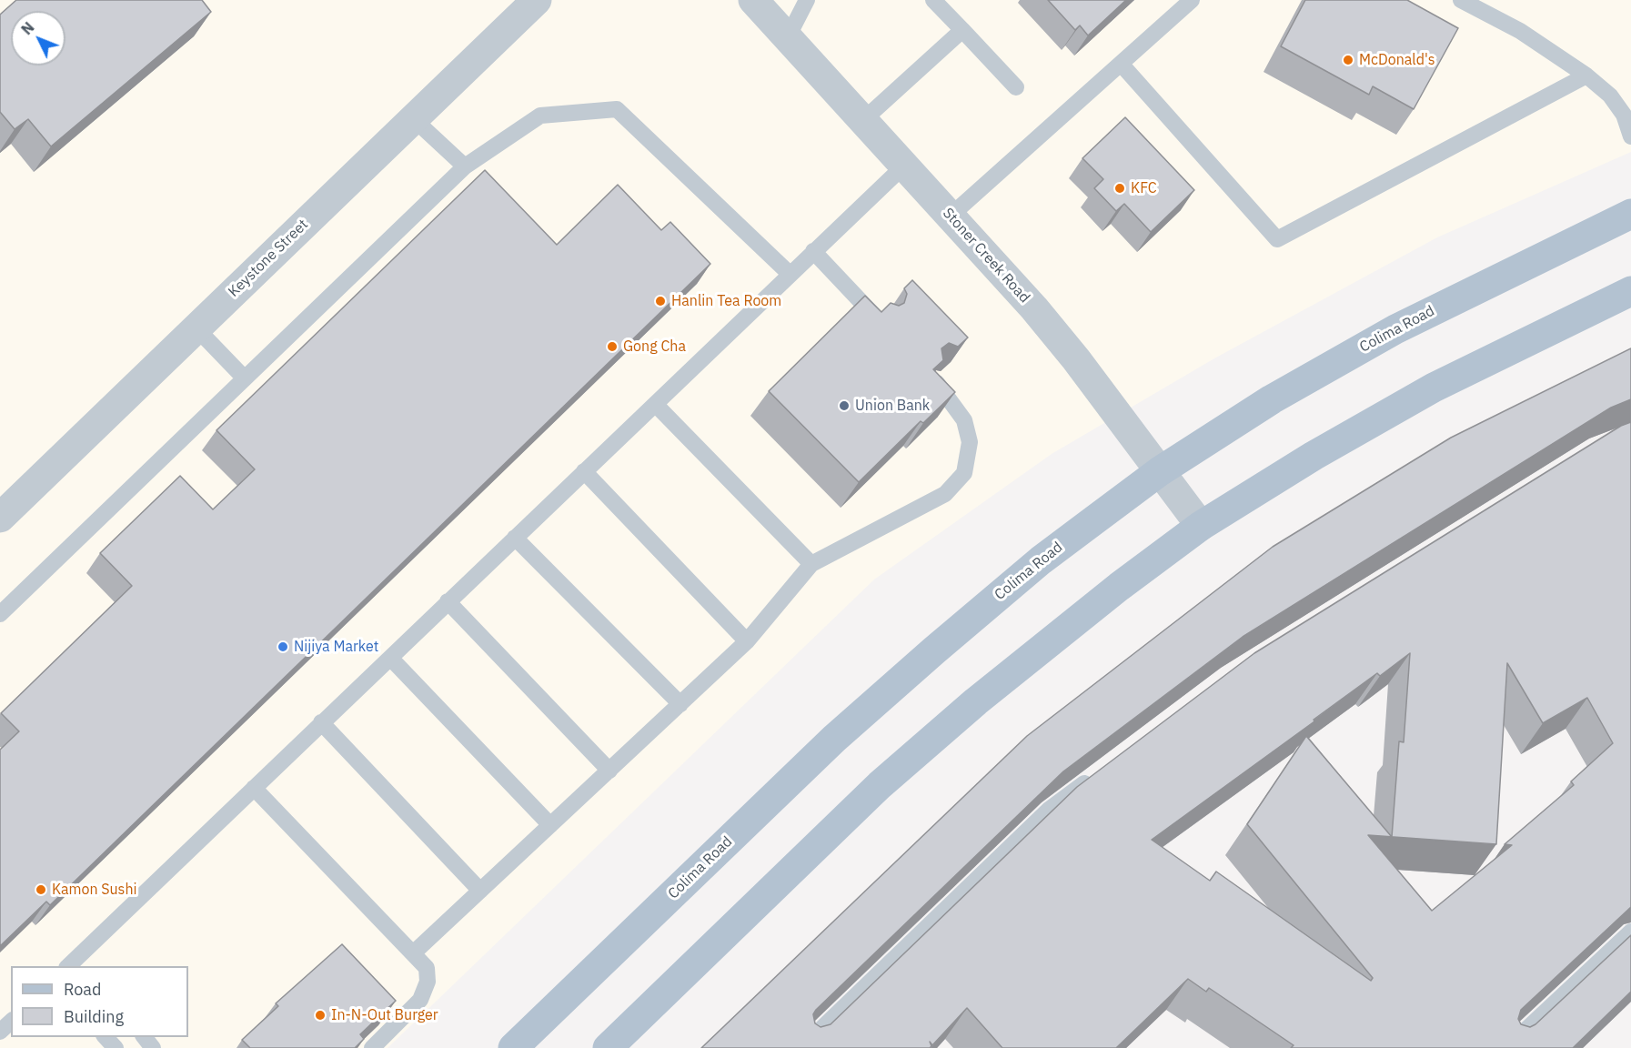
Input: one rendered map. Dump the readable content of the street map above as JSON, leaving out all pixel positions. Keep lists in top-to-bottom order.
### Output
{
  "streets": {
    "main road": ["Colima Road"],
    "street": ["Stoner Creek Road", "Keystone Street"]
  },
  "crossings": [
    ["Stoner Creek Road", "Colima Road"]
  ],
  "places": [
    "McDonald's",
    "KFC",
    "Hanlin Tea Room",
    "Gong Cha",
    "Union Bank",
    "Nijiya Market",
    "Kamon Sushi",
    "In-N-Out Burger"
  ],
  "legend": ["Road", "Building"],
  "north": "top left"
}
